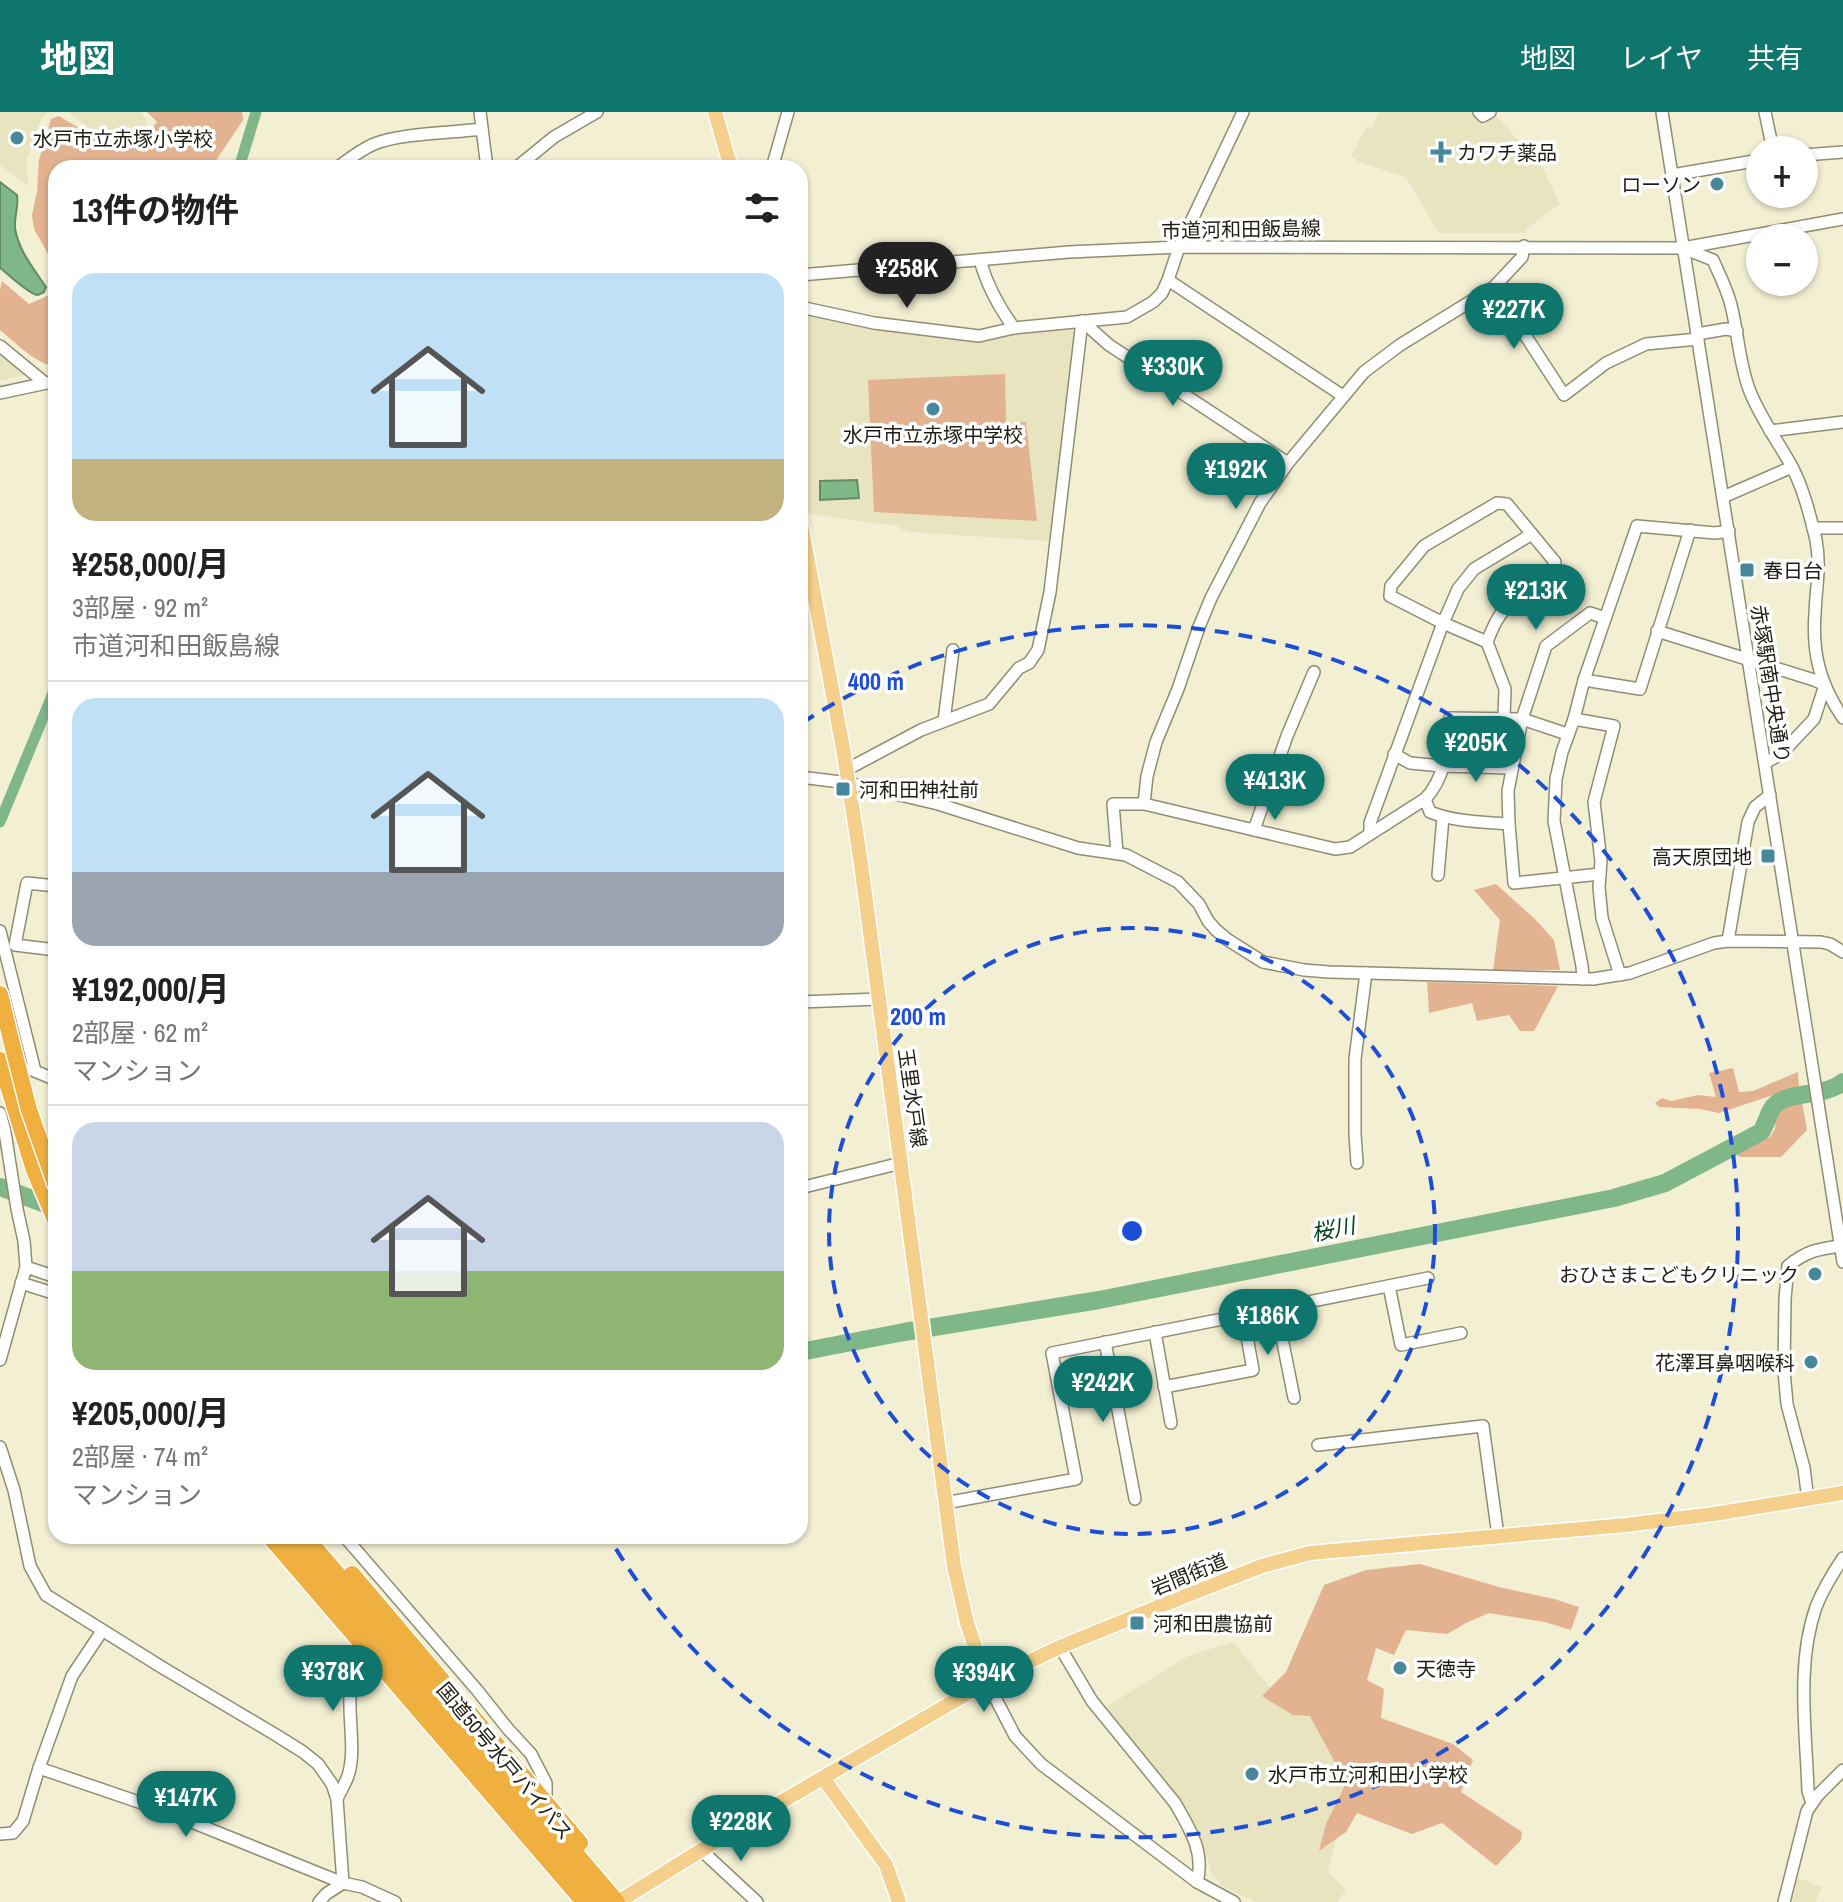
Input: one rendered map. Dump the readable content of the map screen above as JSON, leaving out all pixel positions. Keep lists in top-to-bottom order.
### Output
{
  "streets": {
    "highway": ["国道50号水戸バイパス"],
    "main road": ["玉里水戸線", "岩間街道"],
    "street": ["市道河和田飯島線", "赤塚駅南中央通り"]
  },
  "crossings": [
    ["市道河和田飯島線", "赤塚駅南中央通り"],
    ["玉里水戸線", "岩間街道"],
    ["岩間街道", "国道50号水戸バイパス"]
  ],
  "water": ["桜川"],
  "places": {
    "other": [
      "水戸市立赤塚小学校",
      "ローソン",
      "水戸市立赤塚中学校",
      "おひさまこどもクリニック",
      "花澤耳鼻咽喉科",
      "天徳寺",
      "水戸市立河和田小学校"
    ],
    "health": ["カワチ薬品"],
    "transit": [
      "春日台",
      "河和田神社前",
      "高天原団地",
      "河和田農協前"
    ]
  },
  "page": {
    "header": "地図",
    "nav": ["地図", "レイヤ", "共有"],
    "map_buttons": ["+", "−"],
    "heading": "13件の物件",
    "price": [
      "¥258K",
      "¥227K",
      "¥330K",
      "¥192K",
      "¥213K",
      "¥205K",
      "¥413K",
      "¥186K",
      "¥242K",
      "¥378K",
      "¥394K",
      "¥147K",
      "¥228K"
    ],
    "list": [
      {
        "name": "¥258,000/月",
        "note": "3部屋 · 92 m² · 市道河和田飯島線"
      },
      {
        "name": "¥192,000/月",
        "note": "2部屋 · 62 m² · マンション"
      },
      {
        "name": "¥205,000/月",
        "note": "2部屋 · 74 m² · マンション"
      }
    ]
  },
  "rings": ["400 m", "200 m"]
}
